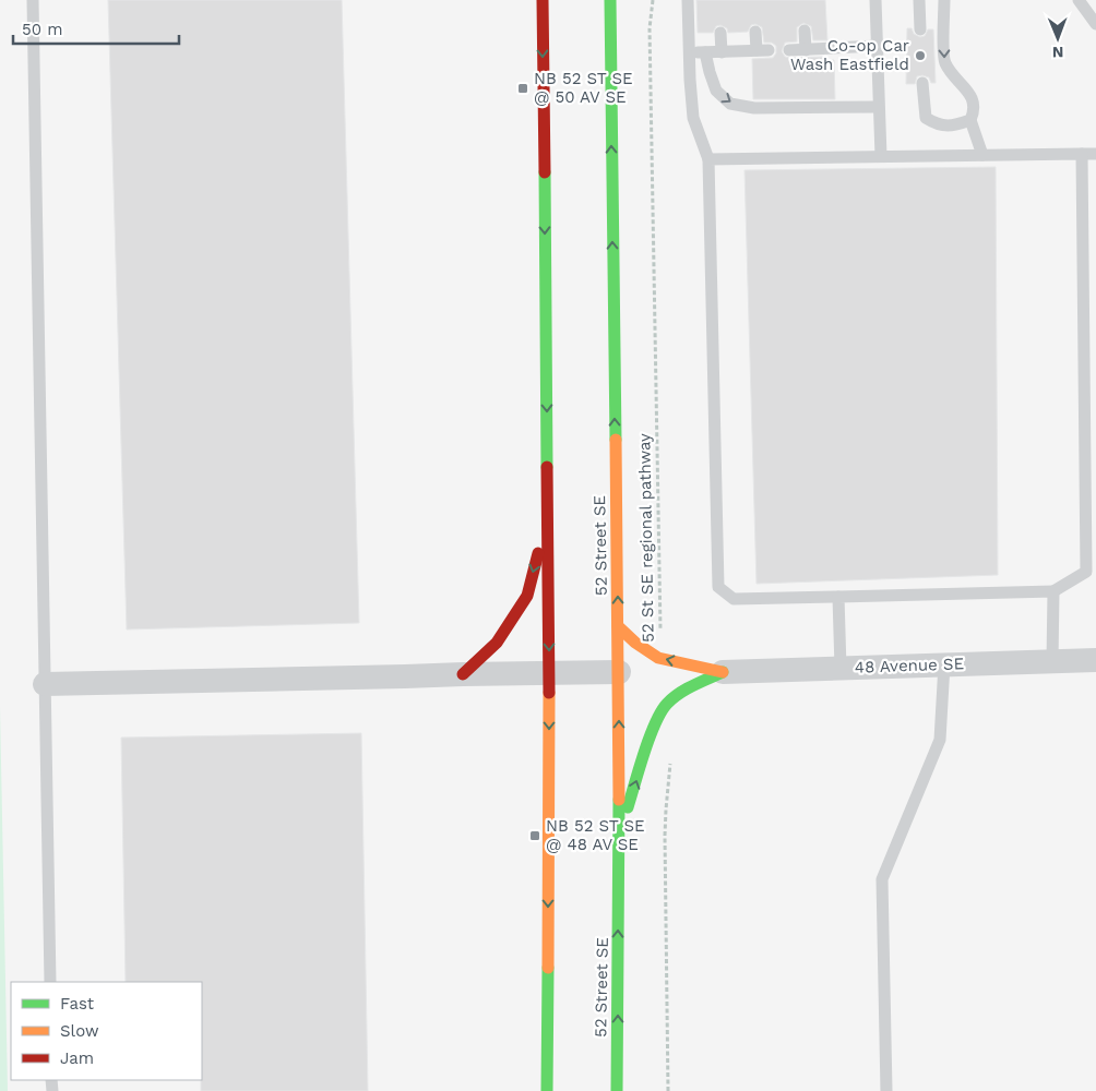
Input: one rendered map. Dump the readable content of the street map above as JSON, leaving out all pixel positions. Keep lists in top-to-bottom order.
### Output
{
  "streets": {
    "main road": ["52 Street SE"],
    "street": ["48 Avenue SE"],
    "path": ["52 St SE regional pathway"]
  },
  "places": {
    "other": ["Co-op Car Wash Eastfield"],
    "transit": ["NB 52 ST SE @ 50 AV SE", "NB 52 ST SE @ 48 AV SE"]
  },
  "legend": ["Fast", "Slow", "Jam"],
  "scale_bar": "50 m",
  "north": "bottom"
}
